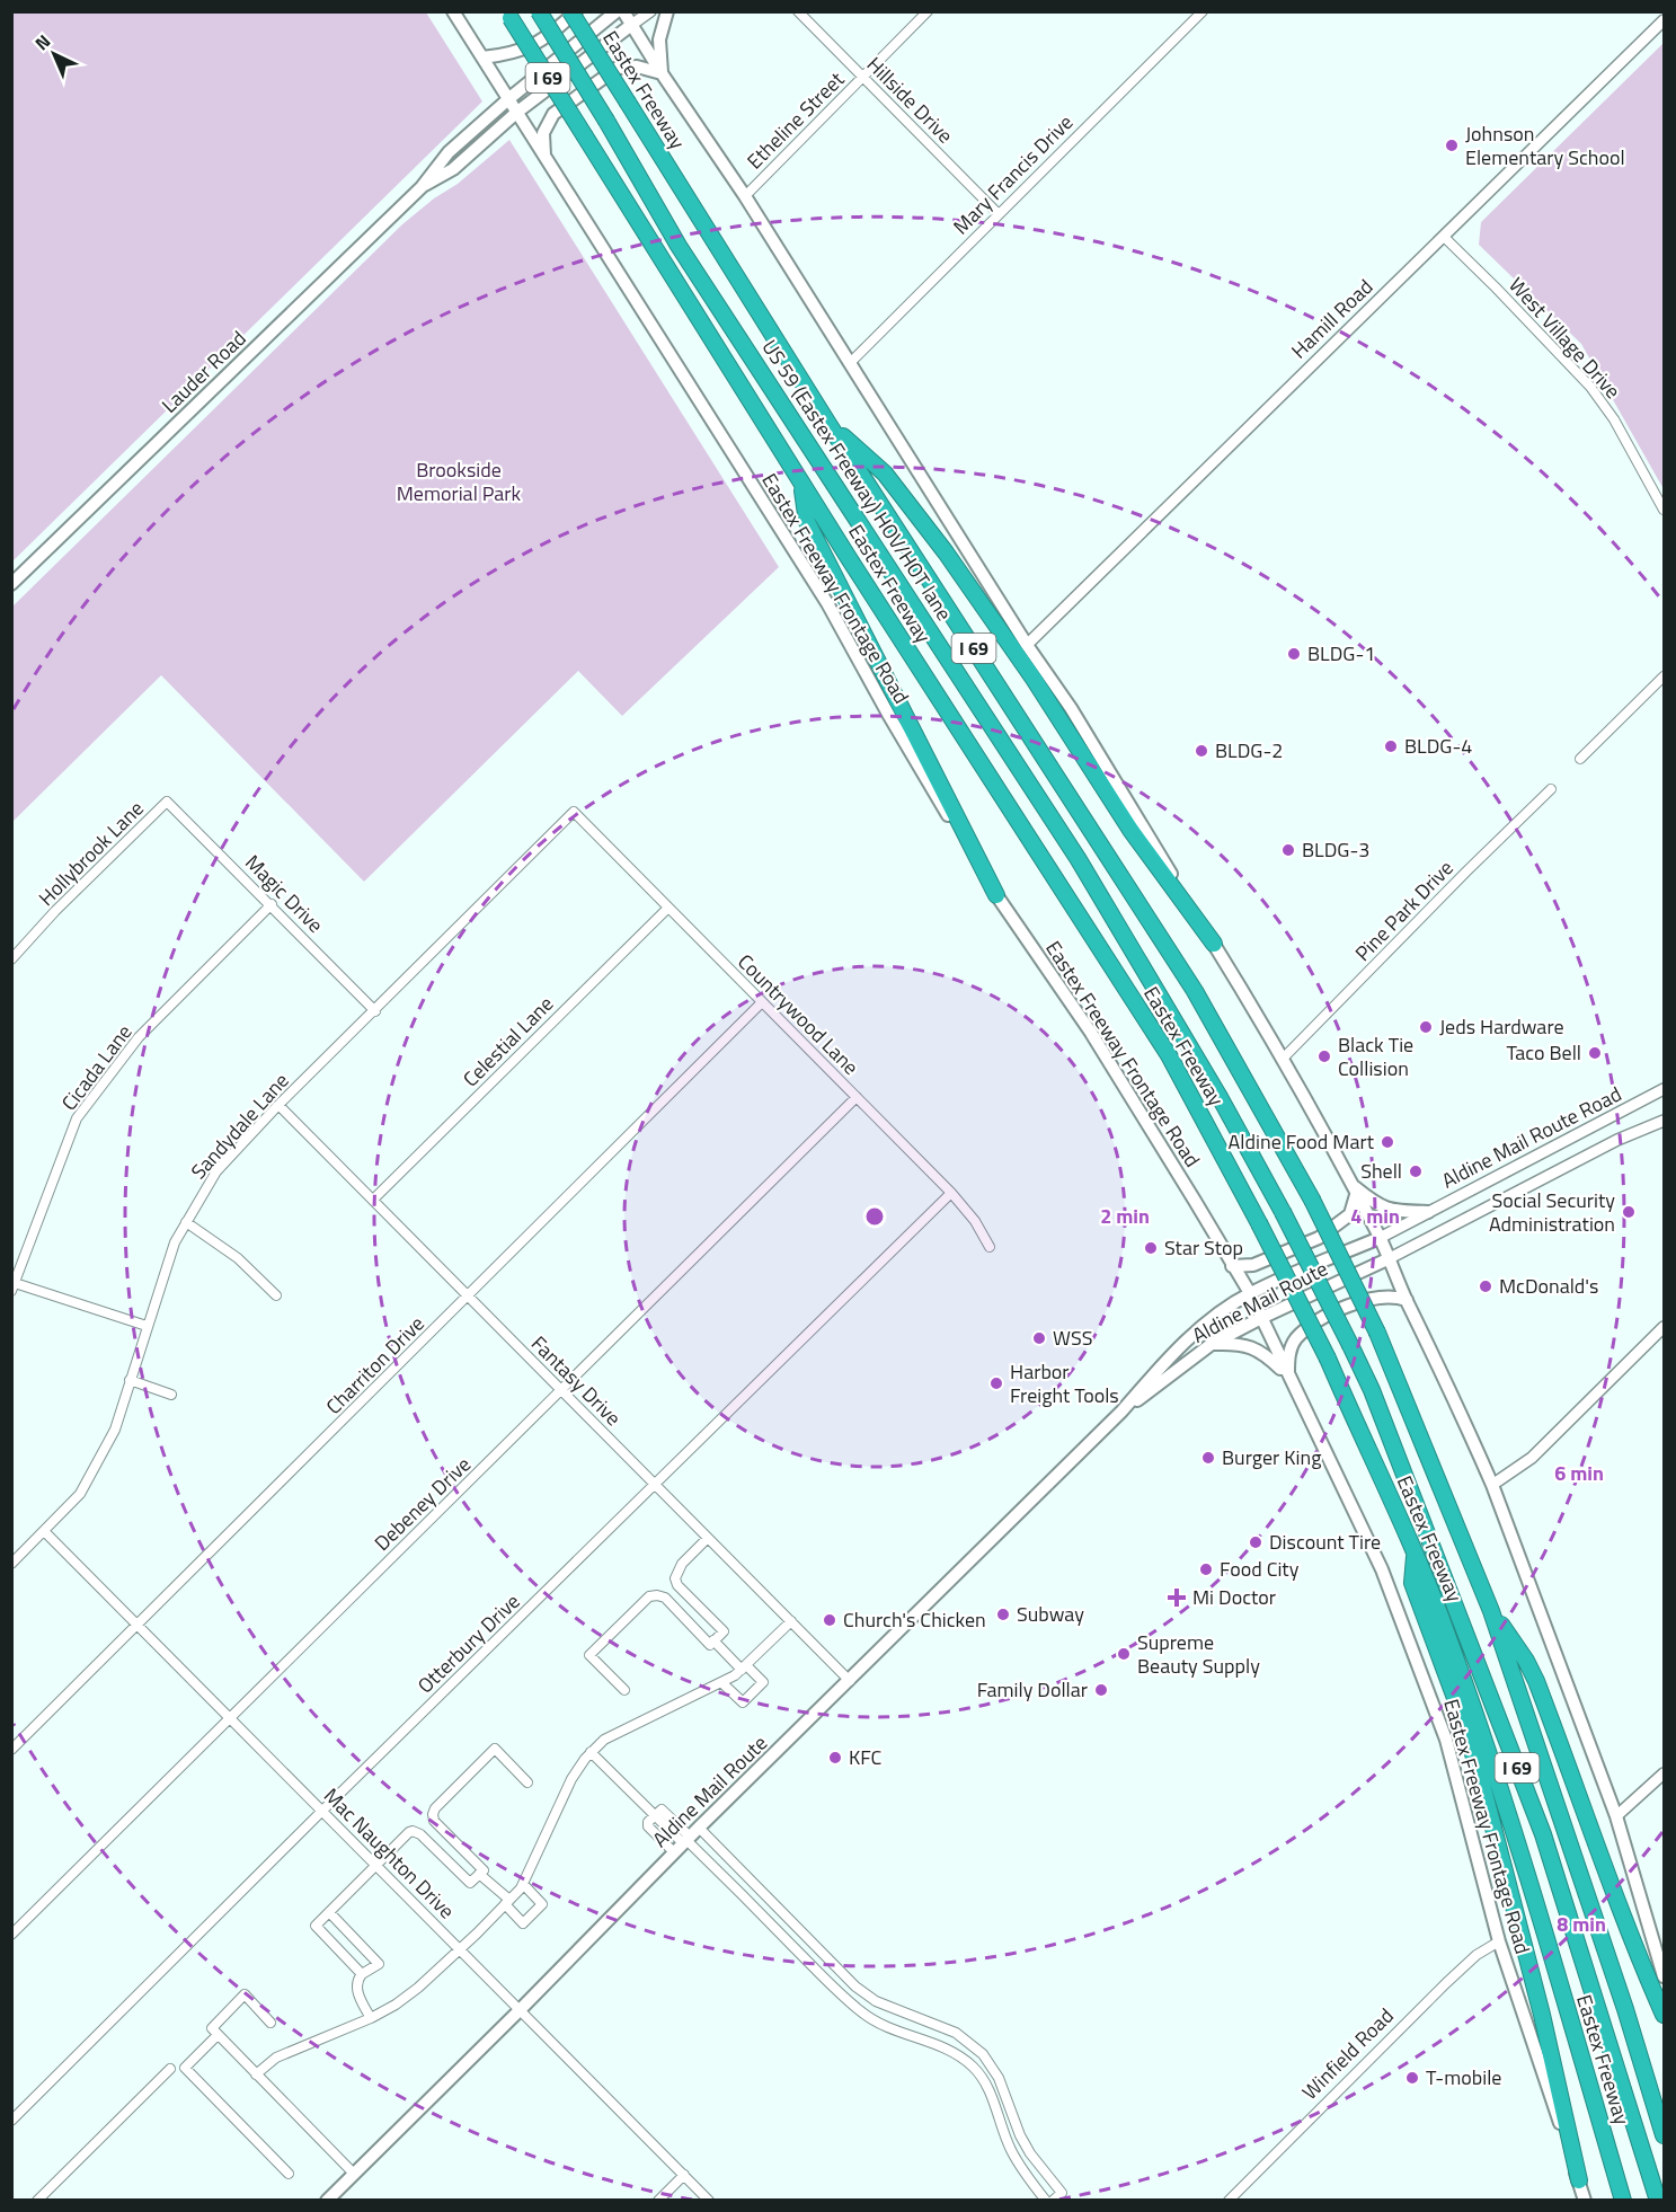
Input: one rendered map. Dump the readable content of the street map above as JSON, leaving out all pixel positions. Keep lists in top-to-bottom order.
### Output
{
  "streets": {
    "highway": ["I 69", "Eastex Freeway", "US 59 (Eastex Freeway) HOV/HOT lane"],
    "main road": ["Lauder Road", "Eastex Freeway Frontage Road", "Aldine Mail Route"],
    "street": [
      "Hillside Drive",
      "Etheline Street",
      "Mary Francis Drive",
      "Hamill Road",
      "West Village Drive",
      "Hollybrook Lane",
      "Magic Drive",
      "Pine Park Drive",
      "Countrywood Lane",
      "Celestial Lane",
      "Cicada Lane",
      "Sandydale Lane",
      "Aldine Mail Route Road",
      "Charriton Drive",
      "Fantasy Drive",
      "Debeney Drive",
      "Otterbury Drive",
      "Mac Naughton Drive",
      "Winfield Road"
    ]
  },
  "crossings": [
    ["Hillside Drive", "Etheline Street"],
    ["Hillside Drive", "Mary Francis Drive"],
    ["Hamill Road", "West Village Drive"],
    ["Lauder Road", "Eastex Freeway Frontage Road"],
    ["Eastex Freeway Frontage Road", "Aldine Mail Route"],
    ["Eastex Freeway Frontage Road", "Winfield Road"],
    ["Hollybrook Lane", "Magic Drive"],
    ["Magic Drive", "Cicada Lane"],
    ["Magic Drive", "Sandydale Lane"],
    ["Countrywood Lane", "Celestial Lane"],
    ["Countrywood Lane", "Sandydale Lane"],
    ["Countrywood Lane", "Charriton Drive"],
    ["Countrywood Lane", "Debeney Drive"],
    ["Countrywood Lane", "Otterbury Drive"],
    ["Celestial Lane", "Fantasy Drive"],
    ["Sandydale Lane", "Fantasy Drive"],
    ["Sandydale Lane", "Mac Naughton Drive"],
    ["Aldine Mail Route Road", "Aldine Mail Route"],
    ["Aldine Mail Route", "Fantasy Drive"],
    ["Aldine Mail Route", "Mac Naughton Drive"],
    ["Charriton Drive", "Fantasy Drive"],
    ["Charriton Drive", "Mac Naughton Drive"],
    ["Fantasy Drive", "Debeney Drive"],
    ["Fantasy Drive", "Otterbury Drive"],
    ["Debeney Drive", "Mac Naughton Drive"],
    ["Otterbury Drive", "Mac Naughton Drive"]
  ],
  "parks": ["Brookside Memorial Park"],
  "places": {
    "other": [
      "Johnson Elementary School",
      "BLDG-1",
      "BLDG-4",
      "BLDG-2",
      "BLDG-3",
      "Jeds Hardware",
      "Taco Bell",
      "Black Tie Collision",
      "Aldine Food Mart",
      "Shell",
      "Social Security Administration",
      "Star Stop",
      "McDonald's",
      "WSS",
      "Harbor Freight Tools",
      "Burger King",
      "Discount Tire",
      "Food City",
      "Subway",
      "Church's Chicken",
      "Supreme Beauty Supply",
      "Family Dollar",
      "KFC",
      "T-mobile"
    ],
    "health": ["Mi Doctor"]
  },
  "north": "top left",
  "rings": [
    "2 min",
    "4 min",
    "6 min",
    "8 min"
  ]
}
